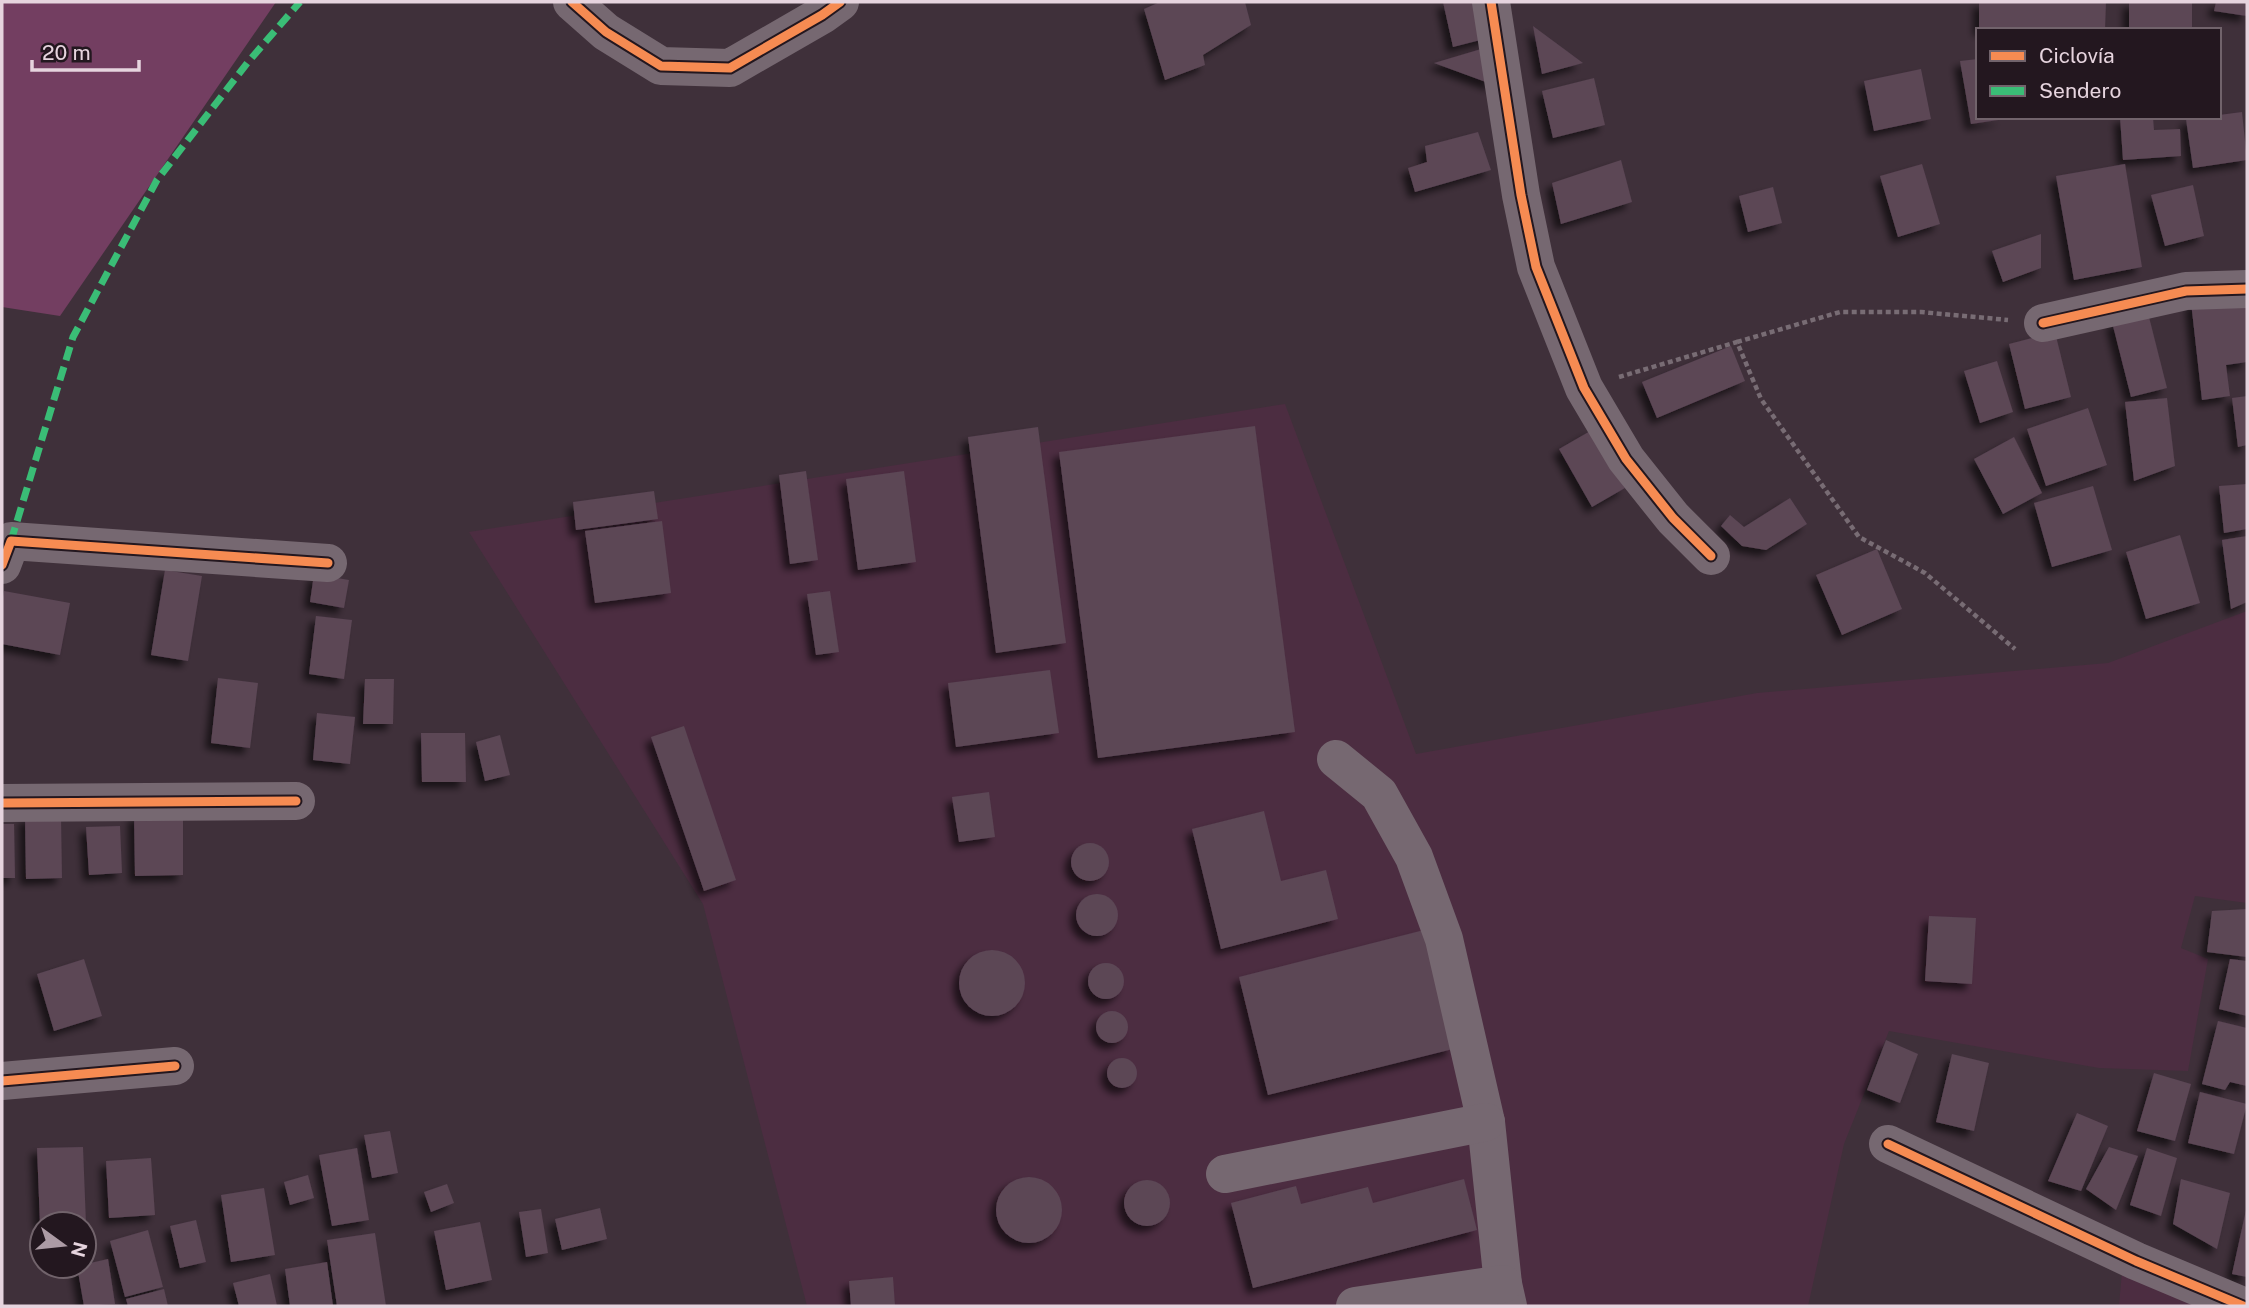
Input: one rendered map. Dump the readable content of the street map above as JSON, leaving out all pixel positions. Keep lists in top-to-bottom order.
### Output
{
  "legend": ["Ciclovía", "Sendero"],
  "scale_bar": "20 m",
  "north": "right"
}
